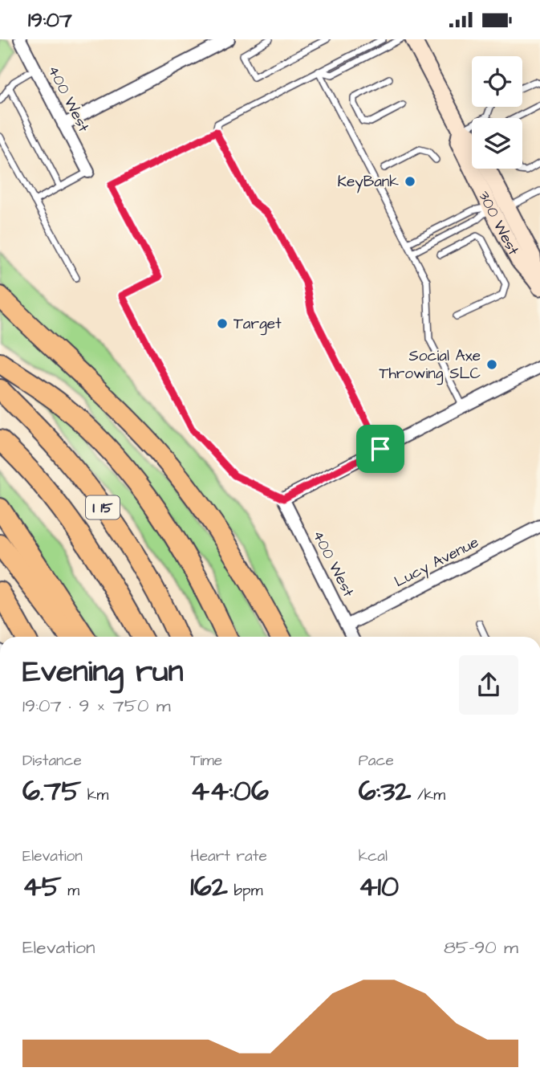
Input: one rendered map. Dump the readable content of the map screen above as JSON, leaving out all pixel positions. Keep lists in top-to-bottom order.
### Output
{
  "streets": {
    "highway": ["I 15"],
    "main road": ["300 West"],
    "street": ["400 West", "Lucy Avenue"]
  },
  "crossings": [
    ["400 West", "Lucy Avenue"]
  ],
  "places": ["KeyBank", "Target", "Social Axe Throwing SLC"],
  "page": {
    "status": "19:07",
    "heading": ["Evening run", "19:07 · 9 × 750 m"],
    "stats": [
      ["Distance", "6.75 km"],
      ["Time", "44:06"],
      ["Pace", "6:32 /km"],
      ["Elevation", "45 m"],
      ["Heart rate", "162 bpm"],
      ["kcal", "410"]
    ],
    "chart": ["Elevation", "85–90 m"]
  }
}
